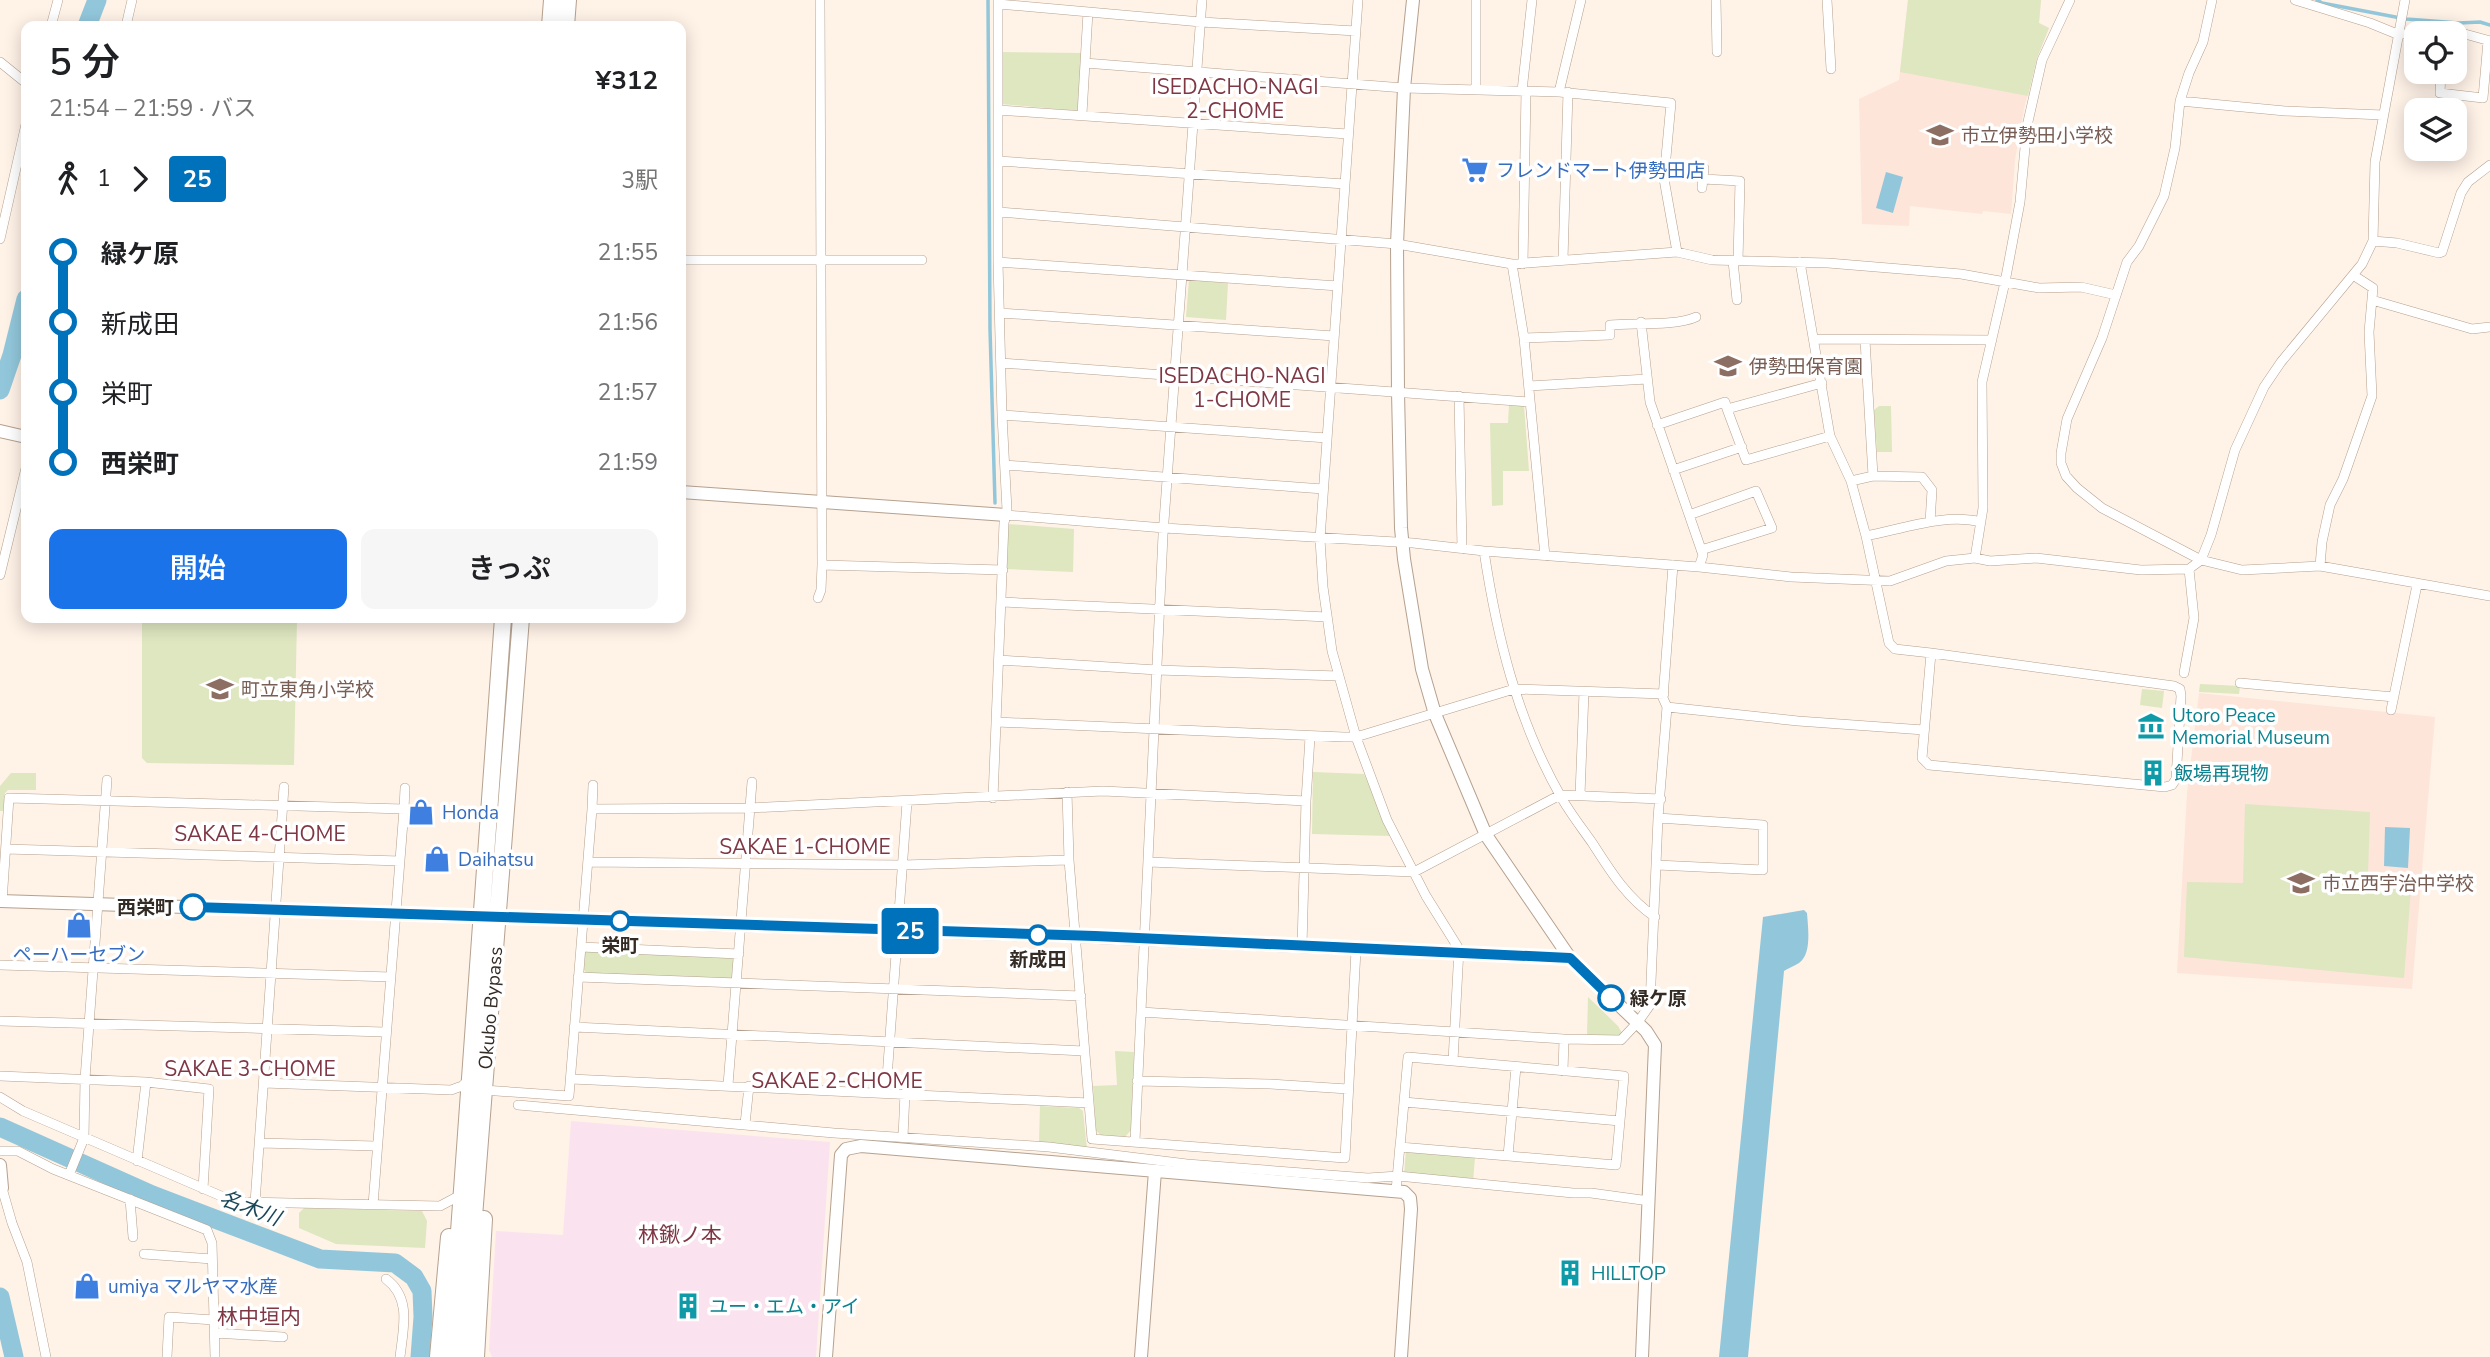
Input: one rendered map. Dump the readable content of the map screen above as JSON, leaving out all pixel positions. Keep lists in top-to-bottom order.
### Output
{
  "streets": {
    "highway": ["Okubo Bypass"]
  },
  "districts": [
    "ISEDACHO-NAGI 2-CHOME",
    "ISEDACHO-NAGI 1-CHOME",
    "SAKAE 4-CHOME",
    "SAKAE 1-CHOME",
    "SAKAE 3-CHOME",
    "SAKAE 2-CHOME",
    "林鍬ノ本",
    "林中垣内"
  ],
  "water": ["名木川"],
  "places": {
    "school or university": [
      "市立伊勢田小学校",
      "伊勢田保育園",
      "町立東角小学校",
      "市立西宇治中学校"
    ],
    "supermarket": ["フレンドマート伊勢田店"],
    "museum": ["Utoro Peace Memorial Museum"],
    "building": ["飯場再現物", "HILLTOP", "ユー・エム・アイ"],
    "shop": [
      "Honda",
      "Daihatsu",
      "ペーハーセブン",
      "umiya マルヤマ水産"
    ],
    "other": [
      "西栄町",
      "栄町",
      "新成田",
      "緑ケ原"
    ]
  },
  "lines": ["bus line 25"],
  "page": {
    "on_map": "25",
    "heading": ["5 分", "21:54 – 21:59 · バス", "¥312"],
    "legs": ["1", "25", "3駅"],
    "list": [
      {
        "name": "緑ケ原",
        "value": "21:55"
      },
      {
        "name": "新成田",
        "value": "21:56"
      },
      {
        "name": "栄町",
        "value": "21:57"
      },
      {
        "name": "西栄町",
        "value": "21:59"
      }
    ],
    "buttons": ["開始", "きっぷ"]
  }
}
